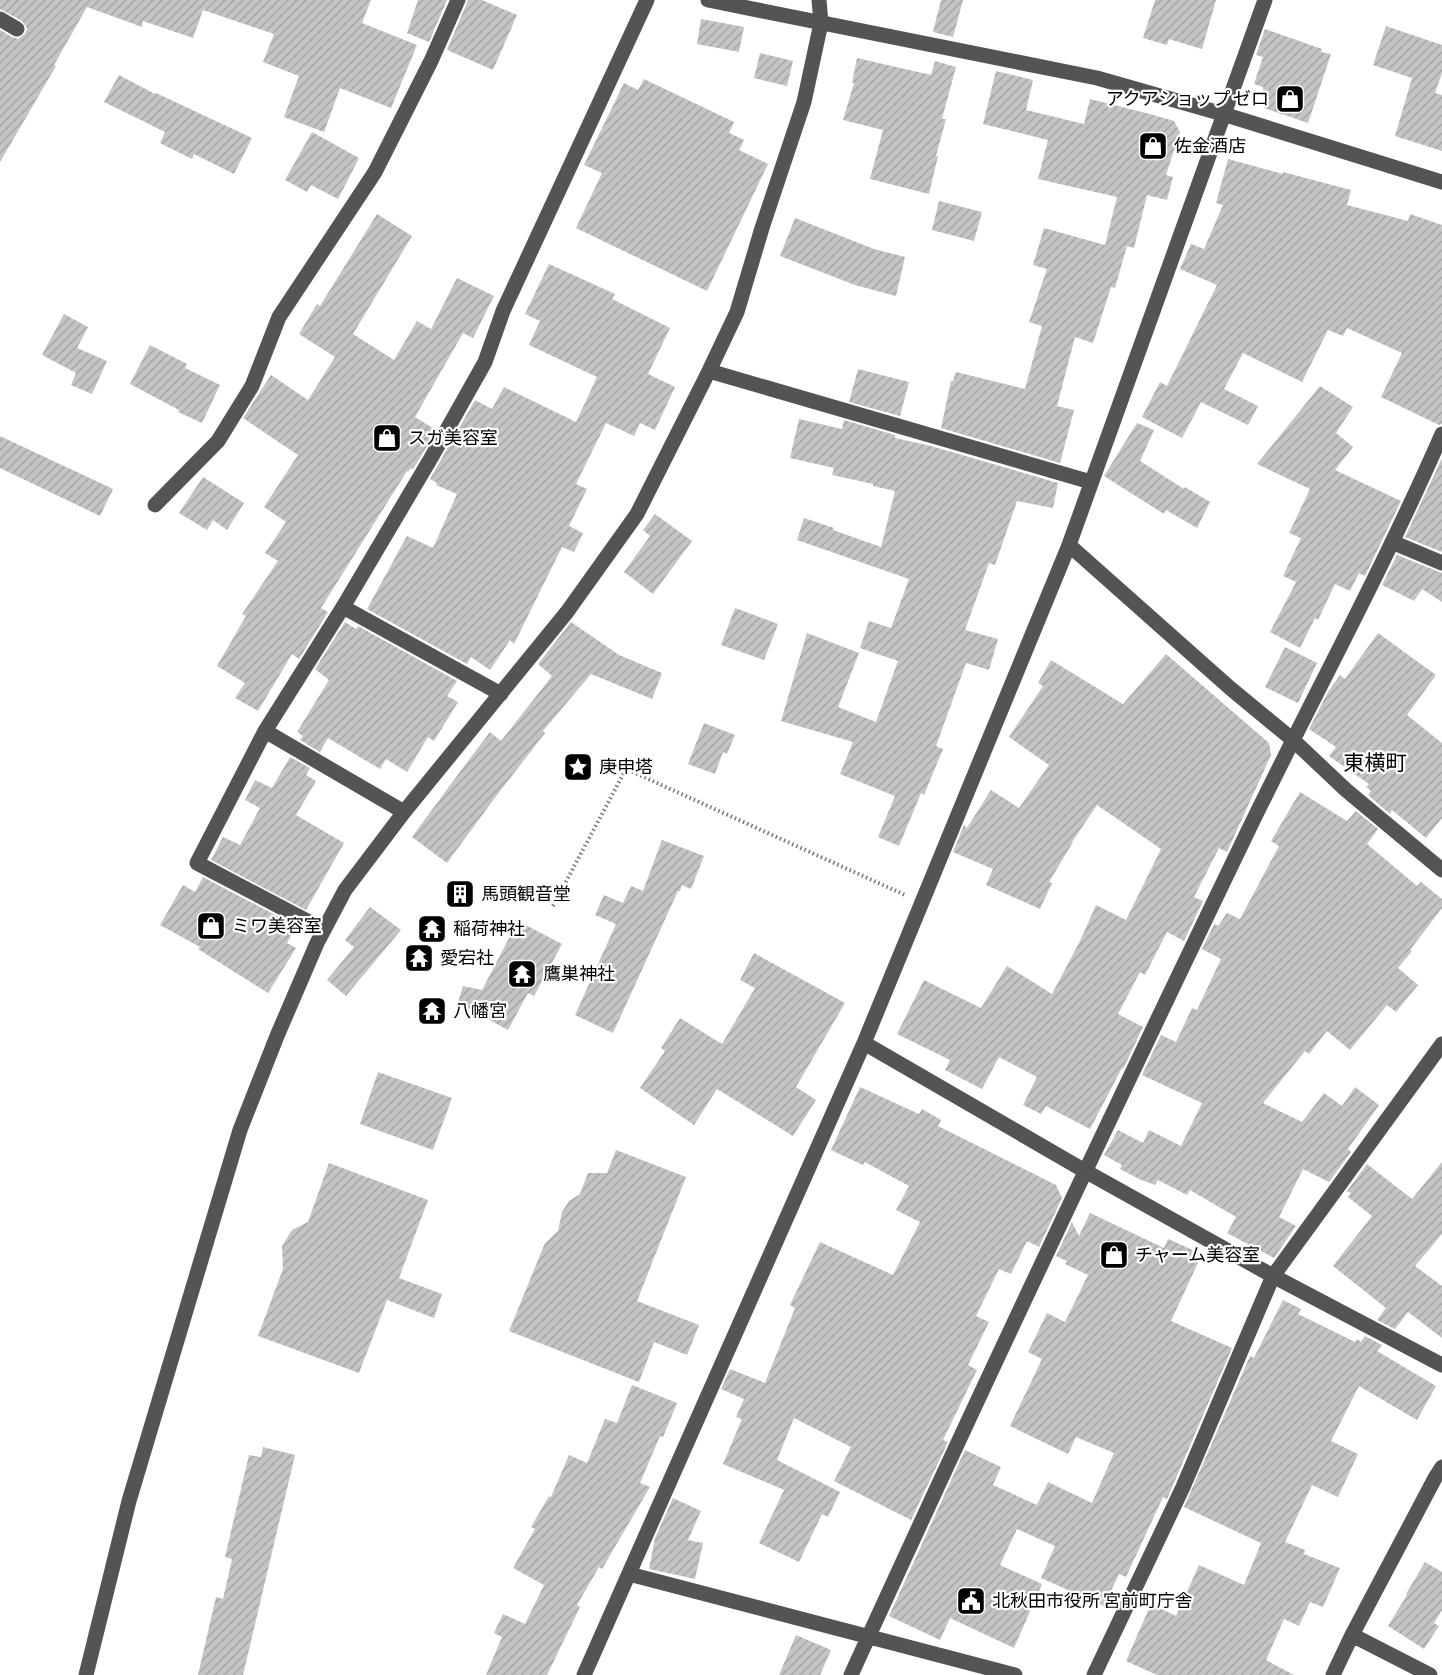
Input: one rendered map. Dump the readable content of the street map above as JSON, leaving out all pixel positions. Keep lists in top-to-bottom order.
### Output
{
  "districts": ["東横町"],
  "places": {
    "shop": [
      "アクアショップ ゼロ",
      "佐金酒店",
      "スガ美容室",
      "ミワ美容室",
      "チャーム美容室"
    ],
    "place": ["庚申塔"],
    "building": ["馬頭観音堂"],
    "temple": [
      "稲荷神社",
      "愛宕社",
      "鷹巣神社",
      "八幡宮"
    ],
    "public building": ["北秋田市役所 宮前町庁舎"]
  }
}
